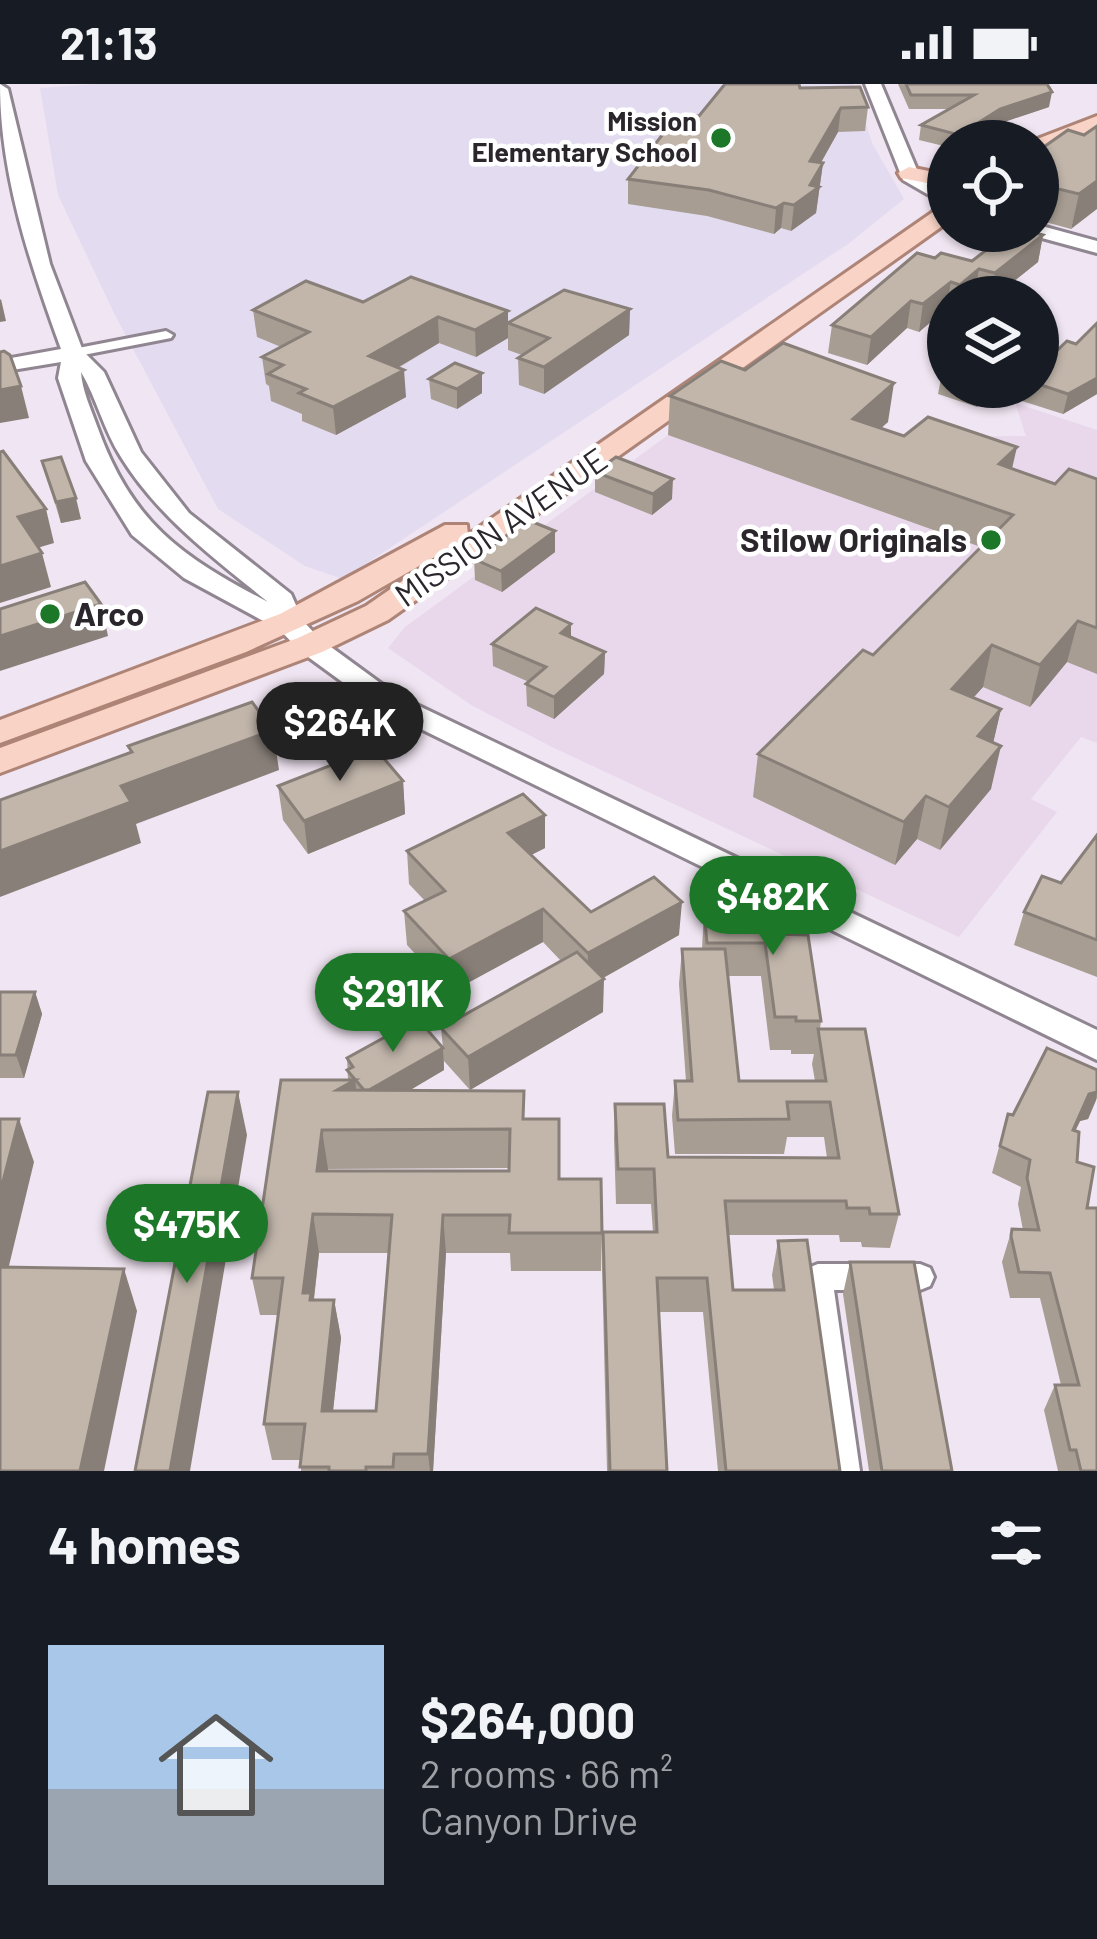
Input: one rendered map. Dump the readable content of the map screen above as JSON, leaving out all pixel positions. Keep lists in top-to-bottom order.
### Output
{
  "streets": {
    "main road": ["MISSION AVENUE"]
  },
  "places": ["Mission Elementary School", "Stilow Originals", "Arco"],
  "page": {
    "status": "21:13",
    "price": [
      "$264K",
      "$482K",
      "$291K",
      "$475K"
    ],
    "heading": "4 homes",
    "list": [
      {
        "name": "$264,000",
        "note": "2 rooms · 66 m² · Canyon Drive"
      }
    ]
  }
}
